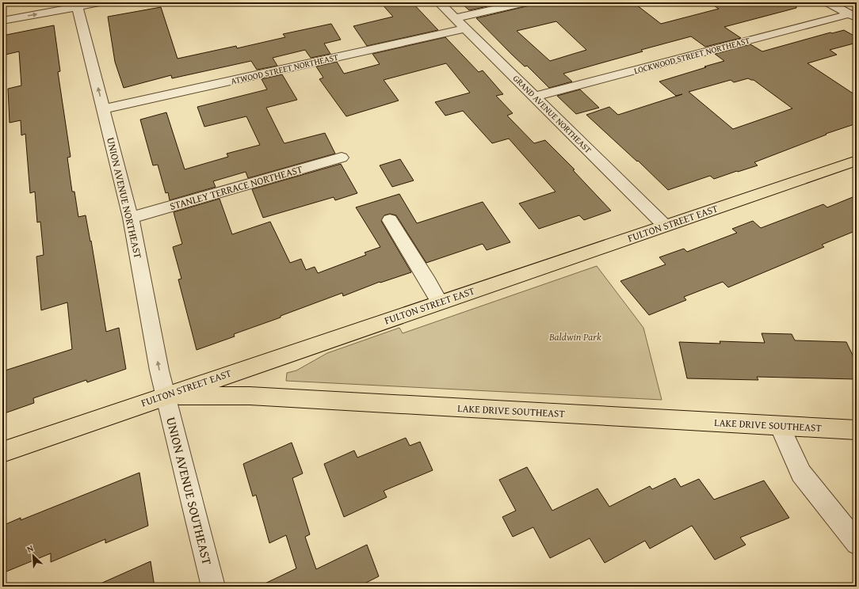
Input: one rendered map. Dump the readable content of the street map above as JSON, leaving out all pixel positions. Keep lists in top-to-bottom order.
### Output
{
  "streets": {
    "main road": ["FULTON STREET EAST", "LAKE DRIVE SOUTHEAST"],
    "street": [
      "LOCKWOOD STREET NORTHEAST",
      "ATWOOD STREET NORTHEAST",
      "GRAND AVENUE NORTHEAST",
      "STANLEY TERRACE NORTHEAST",
      "UNION AVENUE NORTHEAST",
      "UNION AVENUE SOUTHEAST"
    ]
  },
  "crossings": [
    ["LOCKWOOD STREET NORTHEAST", "GRAND AVENUE NORTHEAST"],
    ["ATWOOD STREET NORTHEAST", "GRAND AVENUE NORTHEAST"],
    ["ATWOOD STREET NORTHEAST", "UNION AVENUE NORTHEAST"],
    ["GRAND AVENUE NORTHEAST", "FULTON STREET EAST"],
    ["STANLEY TERRACE NORTHEAST", "UNION AVENUE NORTHEAST"],
    ["UNION AVENUE NORTHEAST", "FULTON STREET EAST"],
    ["UNION AVENUE NORTHEAST", "LAKE DRIVE SOUTHEAST"],
    ["UNION AVENUE NORTHEAST", "UNION AVENUE SOUTHEAST"],
    ["FULTON STREET EAST", "LAKE DRIVE SOUTHEAST"],
    ["FULTON STREET EAST", "UNION AVENUE SOUTHEAST"],
    ["LAKE DRIVE SOUTHEAST", "UNION AVENUE SOUTHEAST"]
  ],
  "one_way": ["UNION AVENUE NORTHEAST"],
  "parks": ["Baldwin Park"],
  "north": "top left"
}
